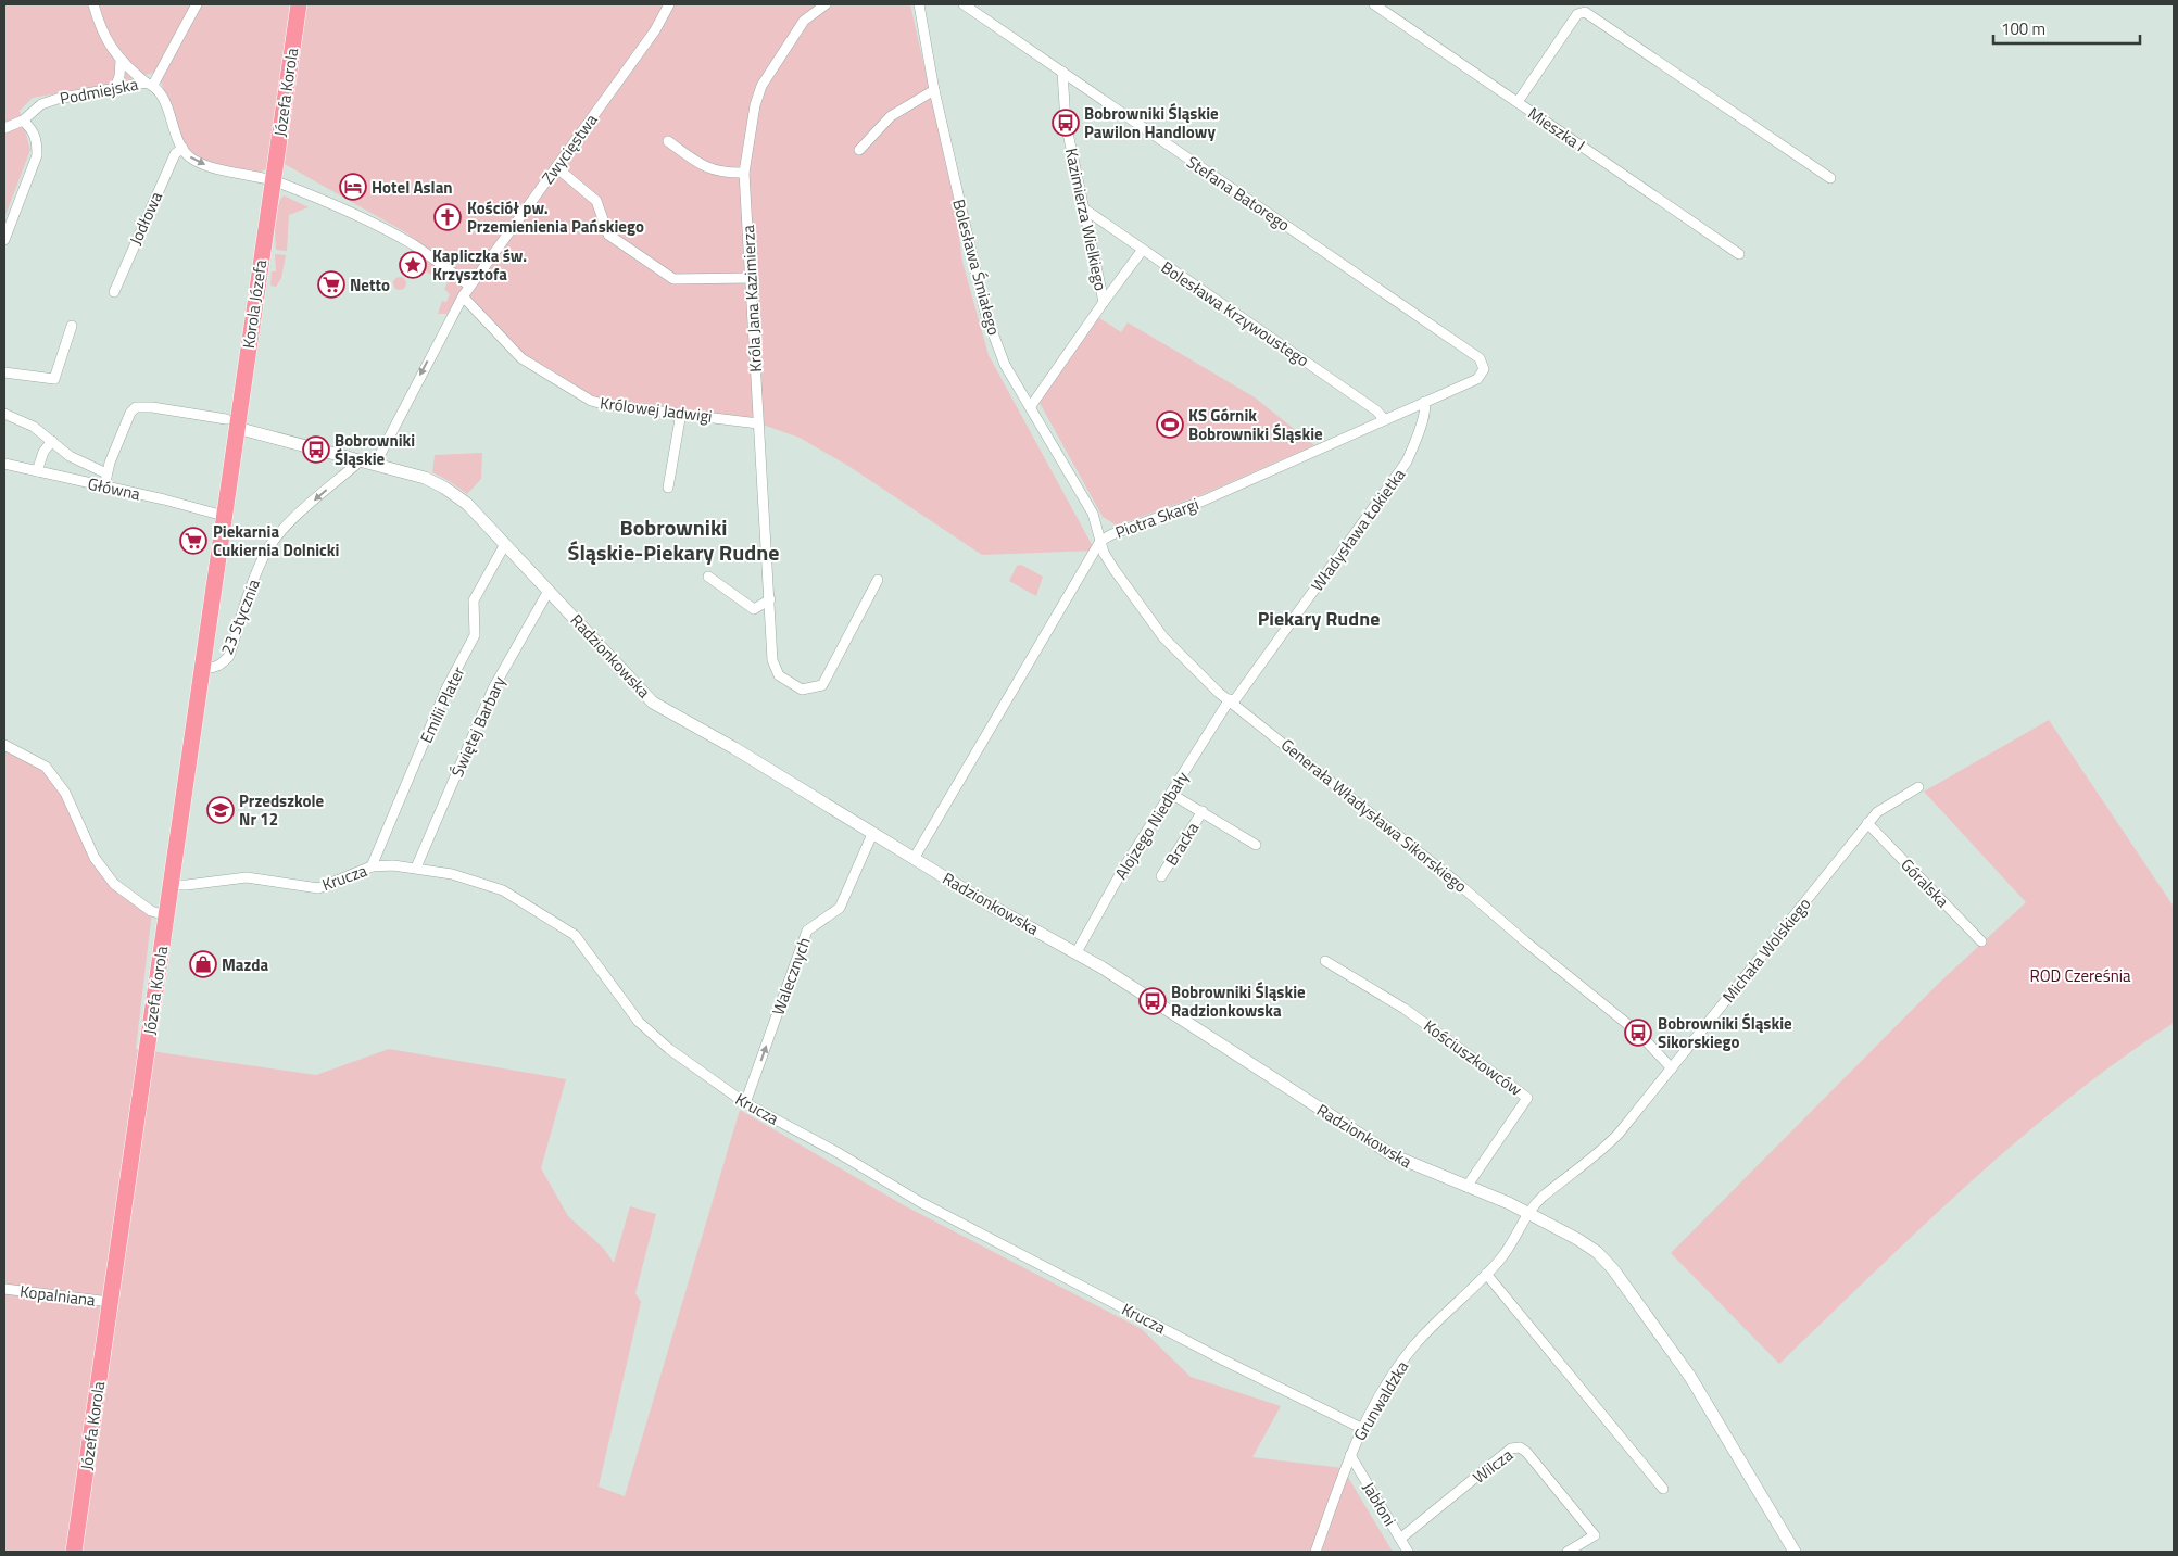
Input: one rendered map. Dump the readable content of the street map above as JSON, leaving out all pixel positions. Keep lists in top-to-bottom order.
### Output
{
  "streets": {
    "highway": ["Józefa Korola", "Korola Józefa"],
    "street": [
      "Podmiejska",
      "Mieszka I",
      "Zwycięstwa",
      "Stefana Batorego",
      "Jodłowa",
      "Kazimierza Wielkiego",
      "Bolesława Śmiałego",
      "Króla Jana Kazimierza",
      "Bolesława Krzywoustego",
      "Królowej Jadwigi",
      "Główna",
      "Piotra Skargi",
      "Władysława Łokietka",
      "23 Stycznia",
      "Radzionkowska",
      "Emilii Plater",
      "Świętej Barbary",
      "Generała Władysława Sikorskiego",
      "Alojzego Niedbały",
      "Bracka",
      "Krucza",
      "Góralska",
      "Michała Wolskiego",
      "Walecznych",
      "Kościuszkowców",
      "Kopalniana",
      "Grunwaldzka",
      "Wilcza",
      "Jabłoni"
    ]
  },
  "crossings": [
    ["Józefa Korola", "Korola Józefa"],
    ["Józefa Korola", "Główna"],
    ["Józefa Korola", "23 Stycznia"],
    ["Józefa Korola", "Radzionkowska"],
    ["Józefa Korola", "Krucza"],
    ["Józefa Korola", "Kopalniana"],
    ["Zwycięstwa", "Królowej Jadwigi"],
    ["Zwycięstwa", "Radzionkowska"],
    ["Stefana Batorego", "Kazimierza Wielkiego"],
    ["Stefana Batorego", "Piotra Skargi"],
    ["Kazimierza Wielkiego", "Bolesława Śmiałego"],
    ["Kazimierza Wielkiego", "Bolesława Krzywoustego"],
    ["Bolesława Śmiałego", "Piotra Skargi"],
    ["Bolesława Śmiałego", "Generała Władysława Sikorskiego"],
    ["Króla Jana Kazimierza", "Królowej Jadwigi"],
    ["Korola Józefa", "Radzionkowska"],
    ["Bolesława Krzywoustego", "Piotra Skargi"],
    ["Piotra Skargi", "Władysława Łokietka"],
    ["Piotra Skargi", "Radzionkowska"],
    ["Piotra Skargi", "Generała Władysława Sikorskiego"],
    ["Władysława Łokietka", "Generała Władysława Sikorskiego"],
    ["Władysława Łokietka", "Alojzego Niedbały"],
    ["23 Stycznia", "Radzionkowska"],
    ["Radzionkowska", "Emilii Plater"],
    ["Radzionkowska", "Świętej Barbary"],
    ["Radzionkowska", "Alojzego Niedbały"],
    ["Radzionkowska", "Michała Wolskiego"],
    ["Radzionkowska", "Walecznych"],
    ["Radzionkowska", "Kościuszkowców"],
    ["Radzionkowska", "Grunwaldzka"],
    ["Emilii Plater", "Krucza"],
    ["Świętej Barbary", "Krucza"],
    ["Generała Władysława Sikorskiego", "Alojzego Niedbały"],
    ["Generała Władysława Sikorskiego", "Michała Wolskiego"],
    ["Alojzego Niedbały", "Bracka"],
    ["Krucza", "Walecznych"],
    ["Krucza", "Grunwaldzka"],
    ["Góralska", "Michała Wolskiego"],
    ["Michała Wolskiego", "Grunwaldzka"],
    ["Grunwaldzka", "Jabłoni"],
    ["Wilcza", "Jabłoni"]
  ],
  "one_way": ["23 Stycznia", "Walecznych"],
  "districts": ["Bobrowniki Śląskie-Piekary Rudne", "Piekary Rudne"],
  "parks": ["ROD Czereśnia"],
  "places": {
    "bus stop": [
      "Bobrowniki Śląskie Pawilon Handlowy",
      "Bobrowniki Śląskie",
      "Bobrowniki Śląskie Radzionkowska",
      "Bobrowniki Śląskie Sikorskiego"
    ],
    "hotel": ["Hotel Aslan"],
    "church": ["Kościół pw. Przemienienia Pańskiego"],
    "place": ["Kapliczka św. Krzysztofa"],
    "supermarket": ["Netto", "Piekarnia Cukiernia Dolnicki"],
    "sports": ["KS Górnik Bobrowniki Śląskie"],
    "school or university": ["Przedszkole Nr 12"],
    "shop": ["Mazda"]
  },
  "scale_bar": "100 m"
}
